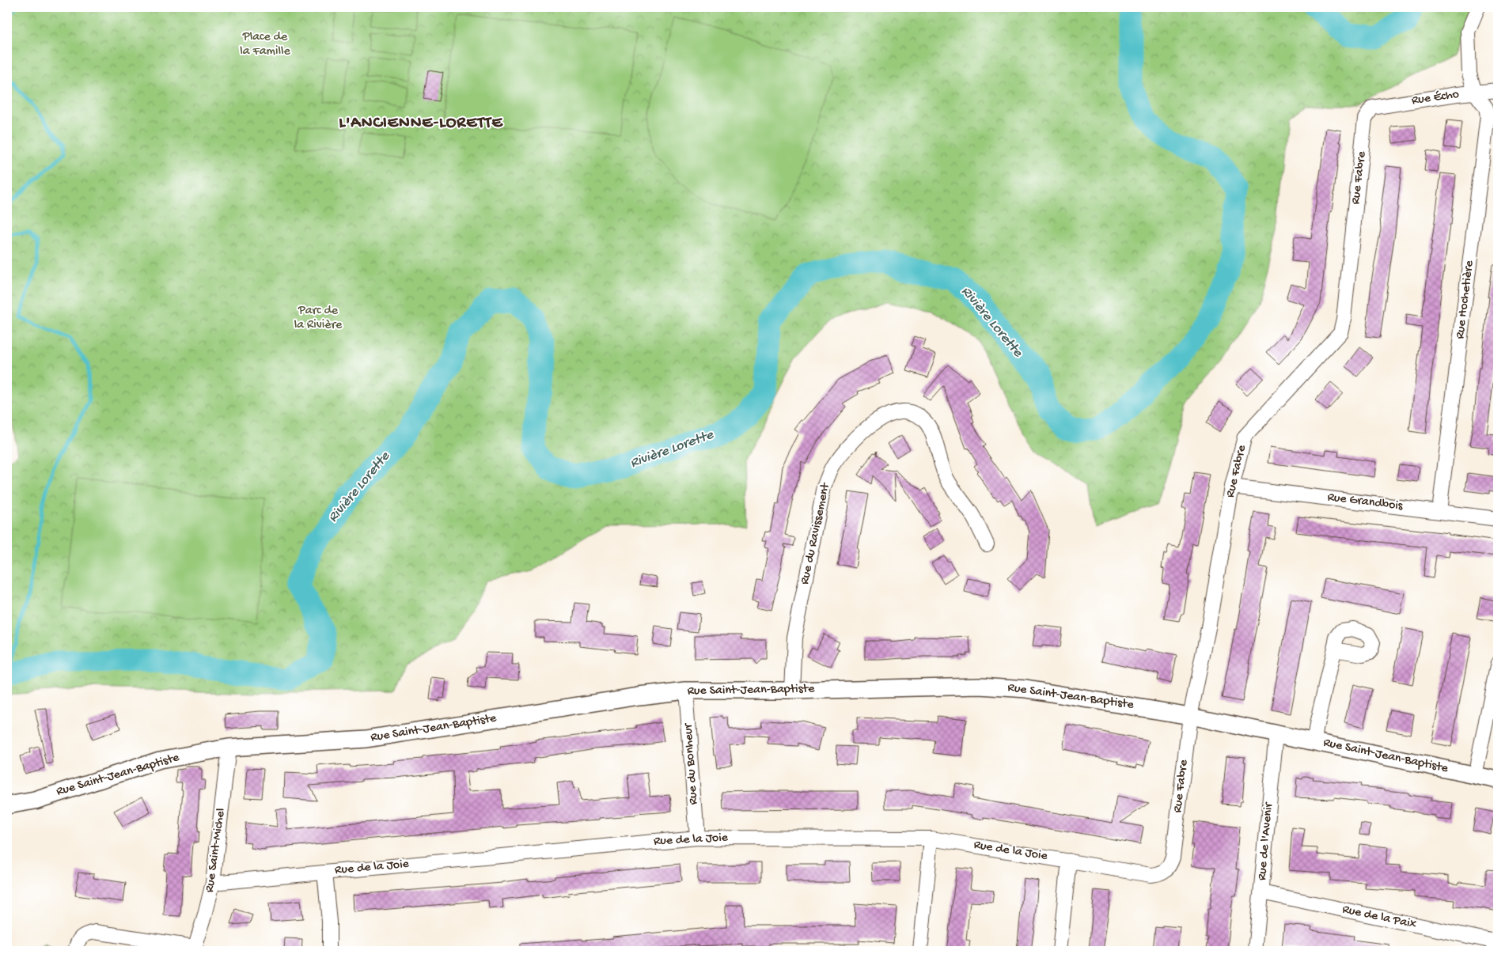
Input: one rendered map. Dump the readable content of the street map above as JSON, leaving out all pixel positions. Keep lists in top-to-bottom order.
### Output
{
  "streets": {
    "street": [
      "Rue Écho",
      "Rue Fabre",
      "Rue Hochetière",
      "Rue Grandbois",
      "Rue du Ravissement",
      "Rue Saint-Jean-Baptiste",
      "Rue du Bonheur",
      "Rue de la Joie",
      "Rue de l'Avenir",
      "Rue Saint-Michel",
      "Rue de la Paix"
    ]
  },
  "crossings": [
    ["Rue Écho", "Rue Fabre"],
    ["Rue Écho", "Rue Hochetière"],
    ["Rue Fabre", "Rue Grandbois"],
    ["Rue Fabre", "Rue Saint-Jean-Baptiste"],
    ["Rue Fabre", "Rue de la Joie"],
    ["Rue Hochetière", "Rue Grandbois"],
    ["Rue du Ravissement", "Rue Saint-Jean-Baptiste"],
    ["Rue Saint-Jean-Baptiste", "Rue du Bonheur"],
    ["Rue Saint-Jean-Baptiste", "Rue de l'Avenir"],
    ["Rue Saint-Jean-Baptiste", "Rue Saint-Michel"],
    ["Rue du Bonheur", "Rue de la Joie"],
    ["Rue de la Joie", "Rue Saint-Michel"],
    ["Rue de l'Avenir", "Rue de la Paix"]
  ],
  "districts": ["L'ANCIENNE-LORETTE"],
  "water": ["Rivière Lorette"],
  "parks": ["Place de la Famille", "Parc de la Rivière"]
}
